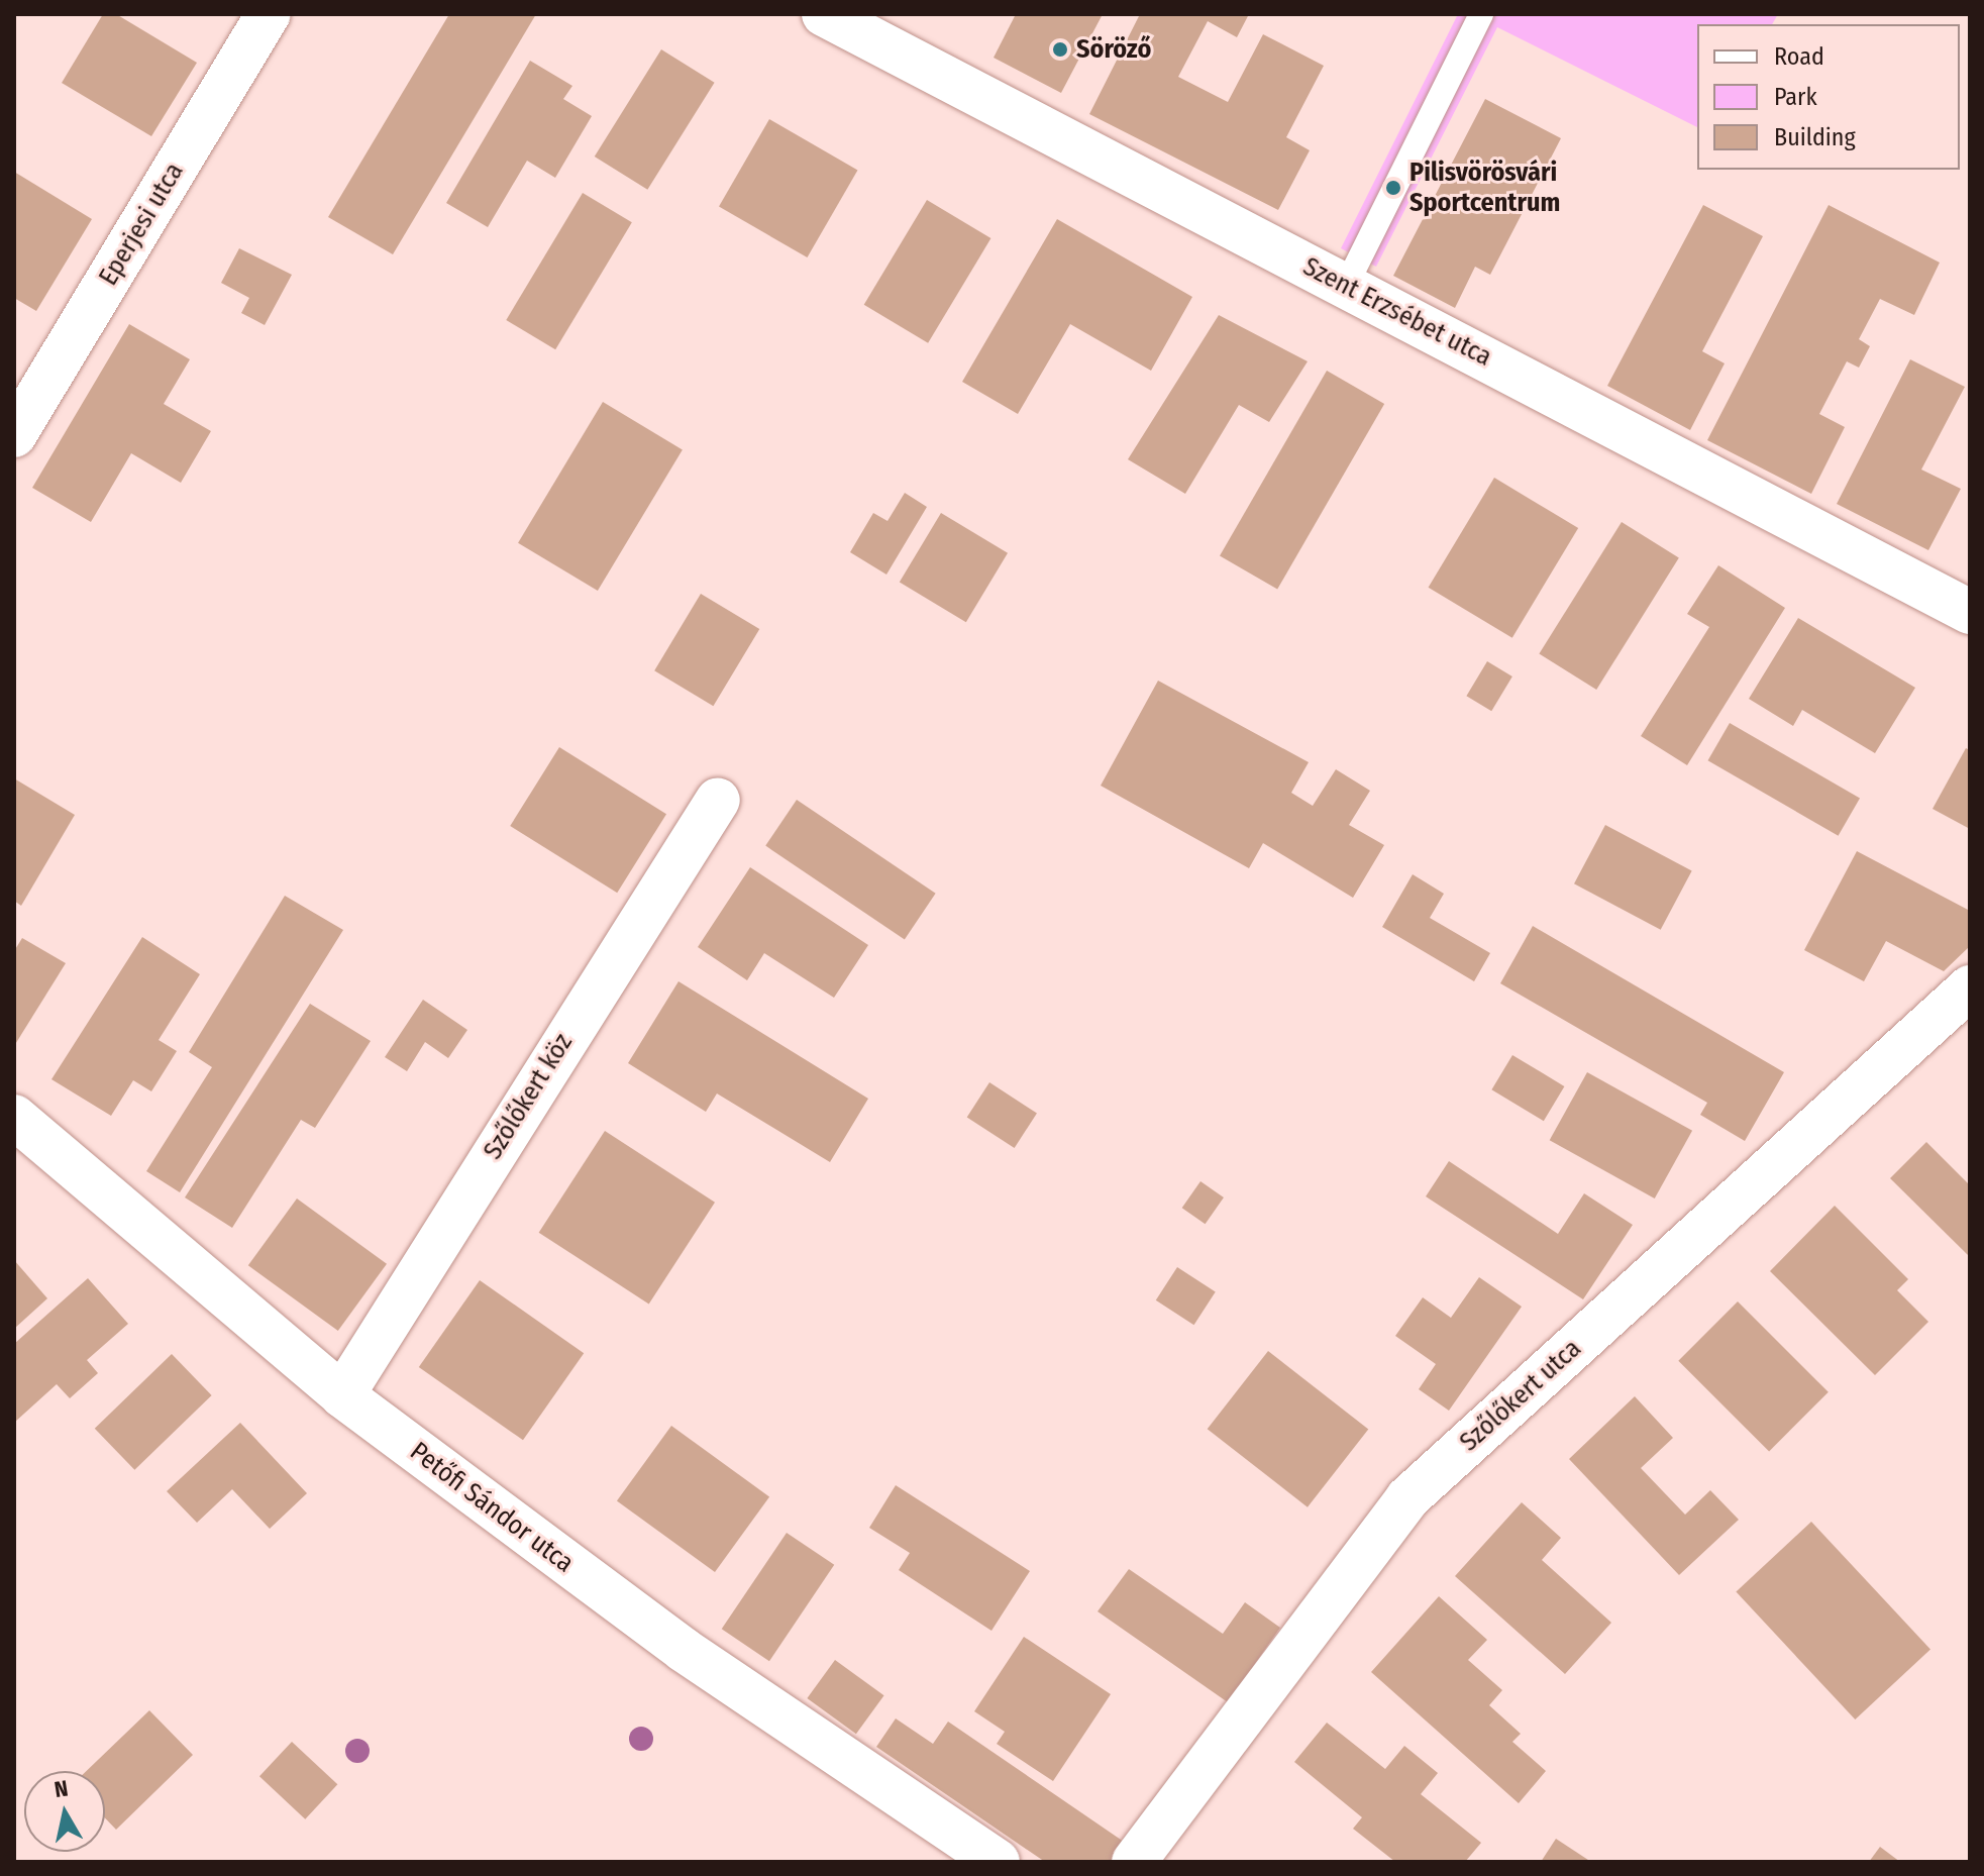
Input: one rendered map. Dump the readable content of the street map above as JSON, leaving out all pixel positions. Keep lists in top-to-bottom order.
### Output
{
  "streets": {
    "street": [
      "Eperjesi utca",
      "Szent Erzsébet utca",
      "Szőlőkert köz",
      "Szőlőkert utca",
      "Petőfi Sándor utca"
    ]
  },
  "crossings": [
    ["Szőlőkert köz", "Petőfi Sándor utca"]
  ],
  "places": ["Söröző", "Pilisvörösvári Sportcentrum"],
  "legend": ["Road", "Park", "Building"],
  "north": "top"
}
